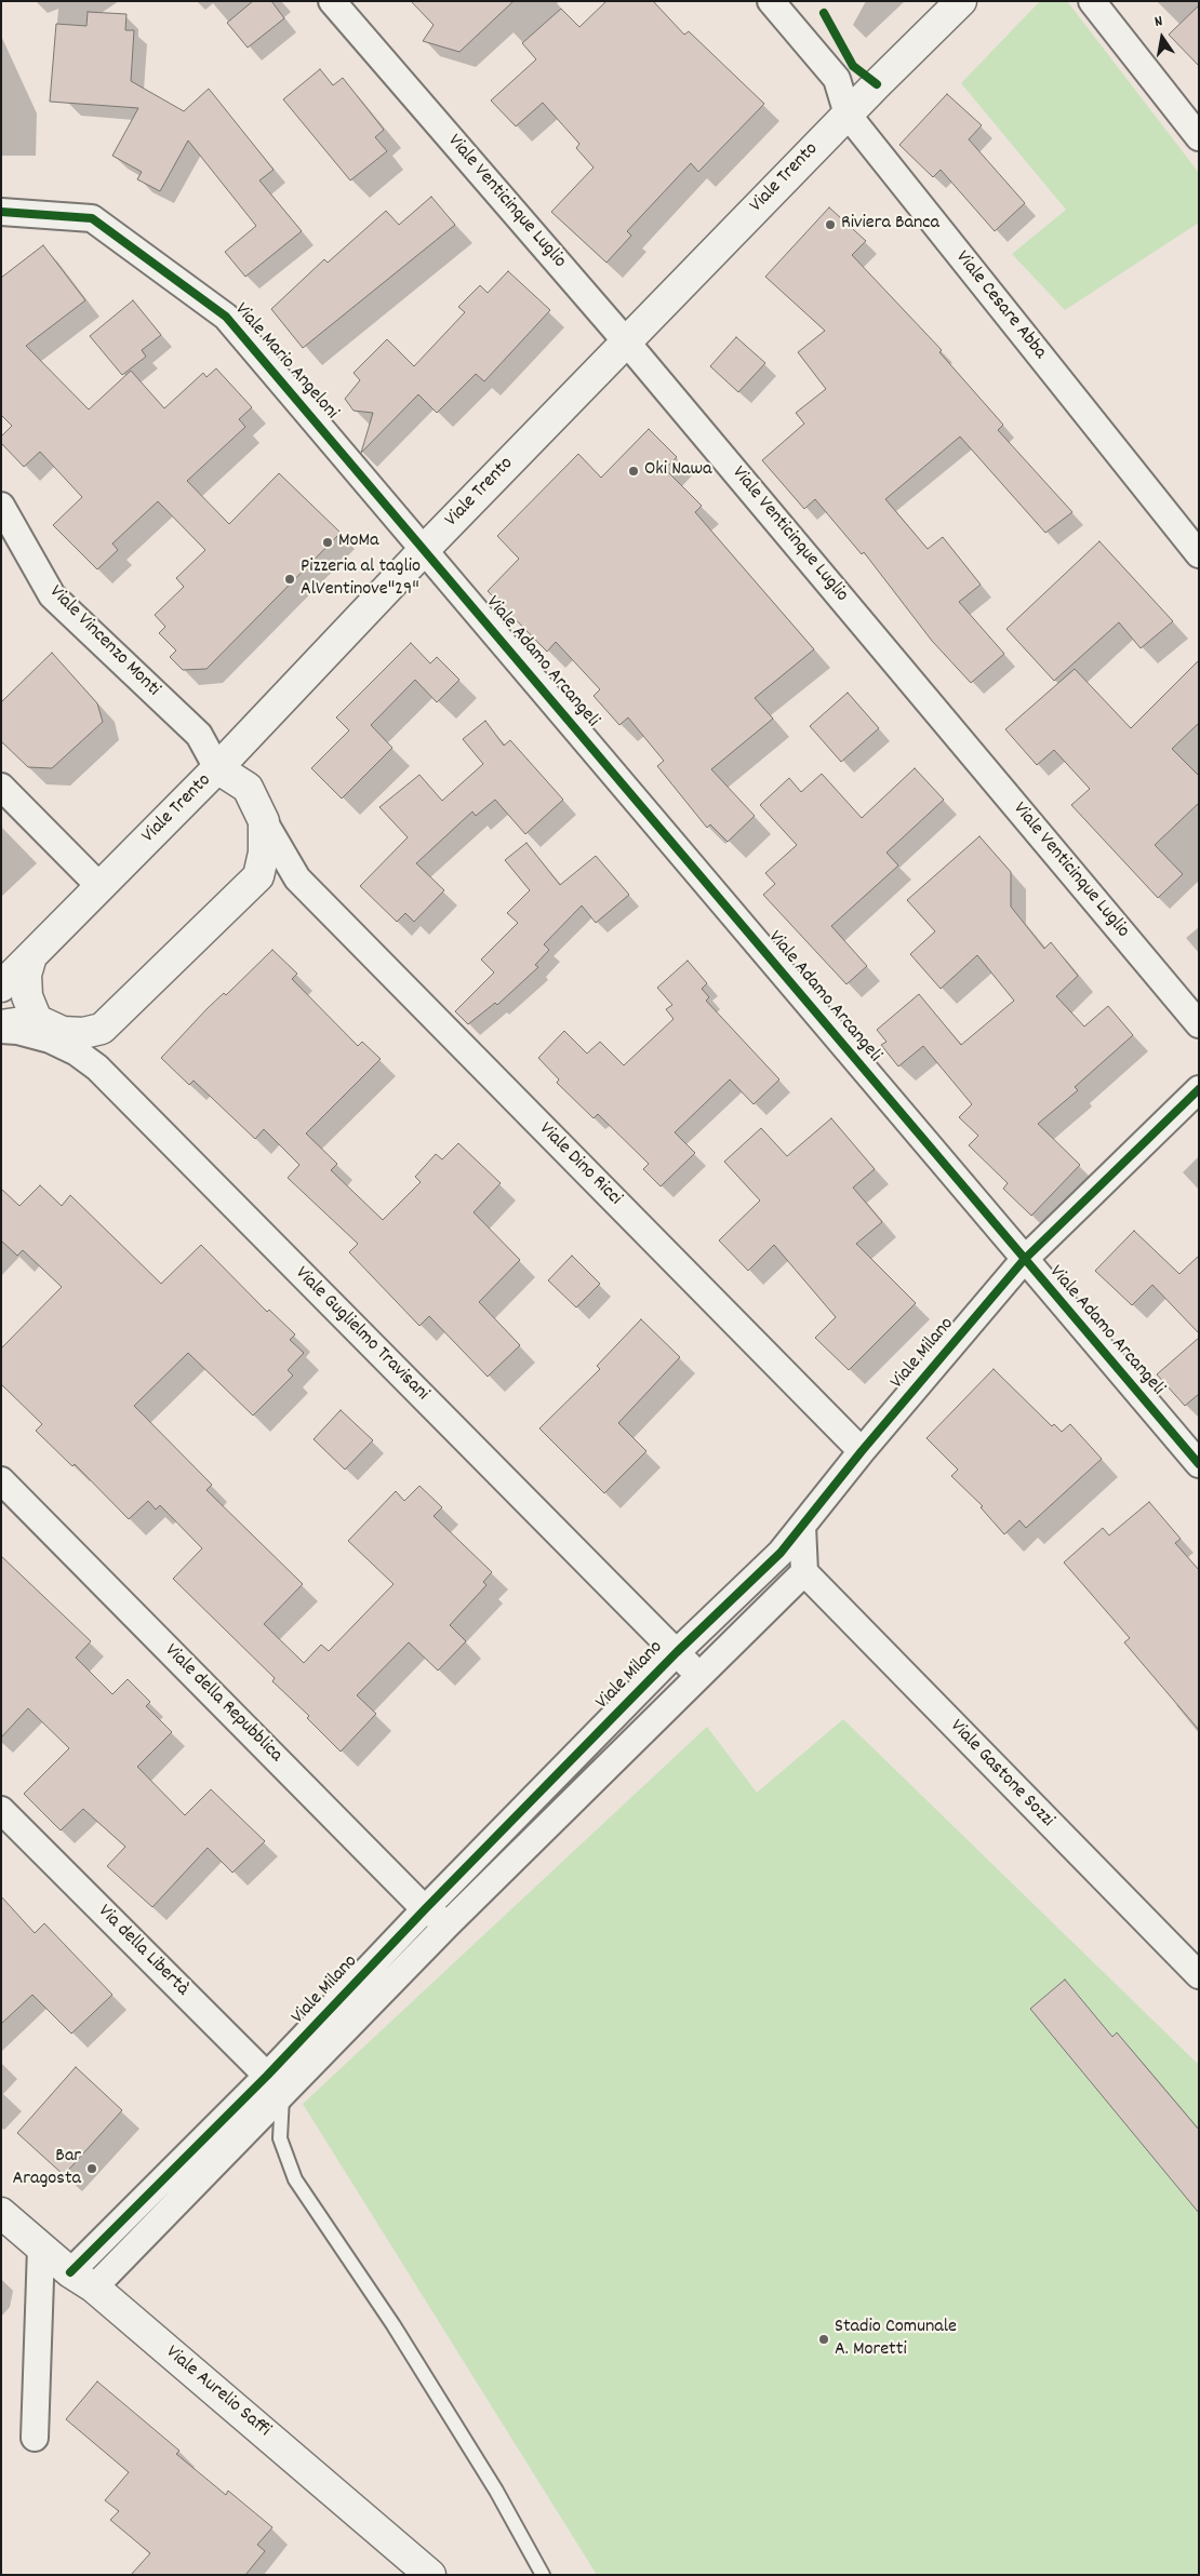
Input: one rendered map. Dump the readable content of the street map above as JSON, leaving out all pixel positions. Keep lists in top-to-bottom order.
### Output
{
  "streets": {
    "street": [
      "Viale Trento",
      "Viale Venticinque Luglio",
      "Viale Cesare Abba",
      "Viale Mario Angeloni",
      "Viale Vincenzo Monti",
      "Viale Adamo Arcangeli",
      "Viale Dino Ricci",
      "Viale Guglielmo Travisani",
      "Viale Milano",
      "Viale della Repubblica",
      "Viale Gastone Sozzi",
      "Via della Libertà",
      "Viale Aurelio Saffi"
    ]
  },
  "crossings": [
    ["Viale Trento", "Viale Venticinque Luglio"],
    ["Viale Trento", "Viale Cesare Abba"],
    ["Viale Trento", "Viale Mario Angeloni"],
    ["Viale Trento", "Viale Vincenzo Monti"],
    ["Viale Trento", "Viale Adamo Arcangeli"],
    ["Viale Trento", "Viale Dino Ricci"],
    ["Viale Mario Angeloni", "Viale Adamo Arcangeli"],
    ["Viale Vincenzo Monti", "Viale Dino Ricci"],
    ["Viale Adamo Arcangeli", "Viale Milano"],
    ["Viale Dino Ricci", "Viale Milano"],
    ["Viale Guglielmo Travisani", "Viale Milano"],
    ["Viale Milano", "Viale della Repubblica"],
    ["Viale Milano", "Viale Gastone Sozzi"],
    ["Viale Milano", "Via della Libertà"],
    ["Viale Milano", "Viale Aurelio Saffi"]
  ],
  "places": [
    "Riviera Banca",
    "Oki Nawa",
    "MoMa",
    "Pizzeria al taglio AlVentinove\"29\"",
    "Bar Aragosta",
    "Stadio Comunale A. Moretti"
  ],
  "north": "top"
}
